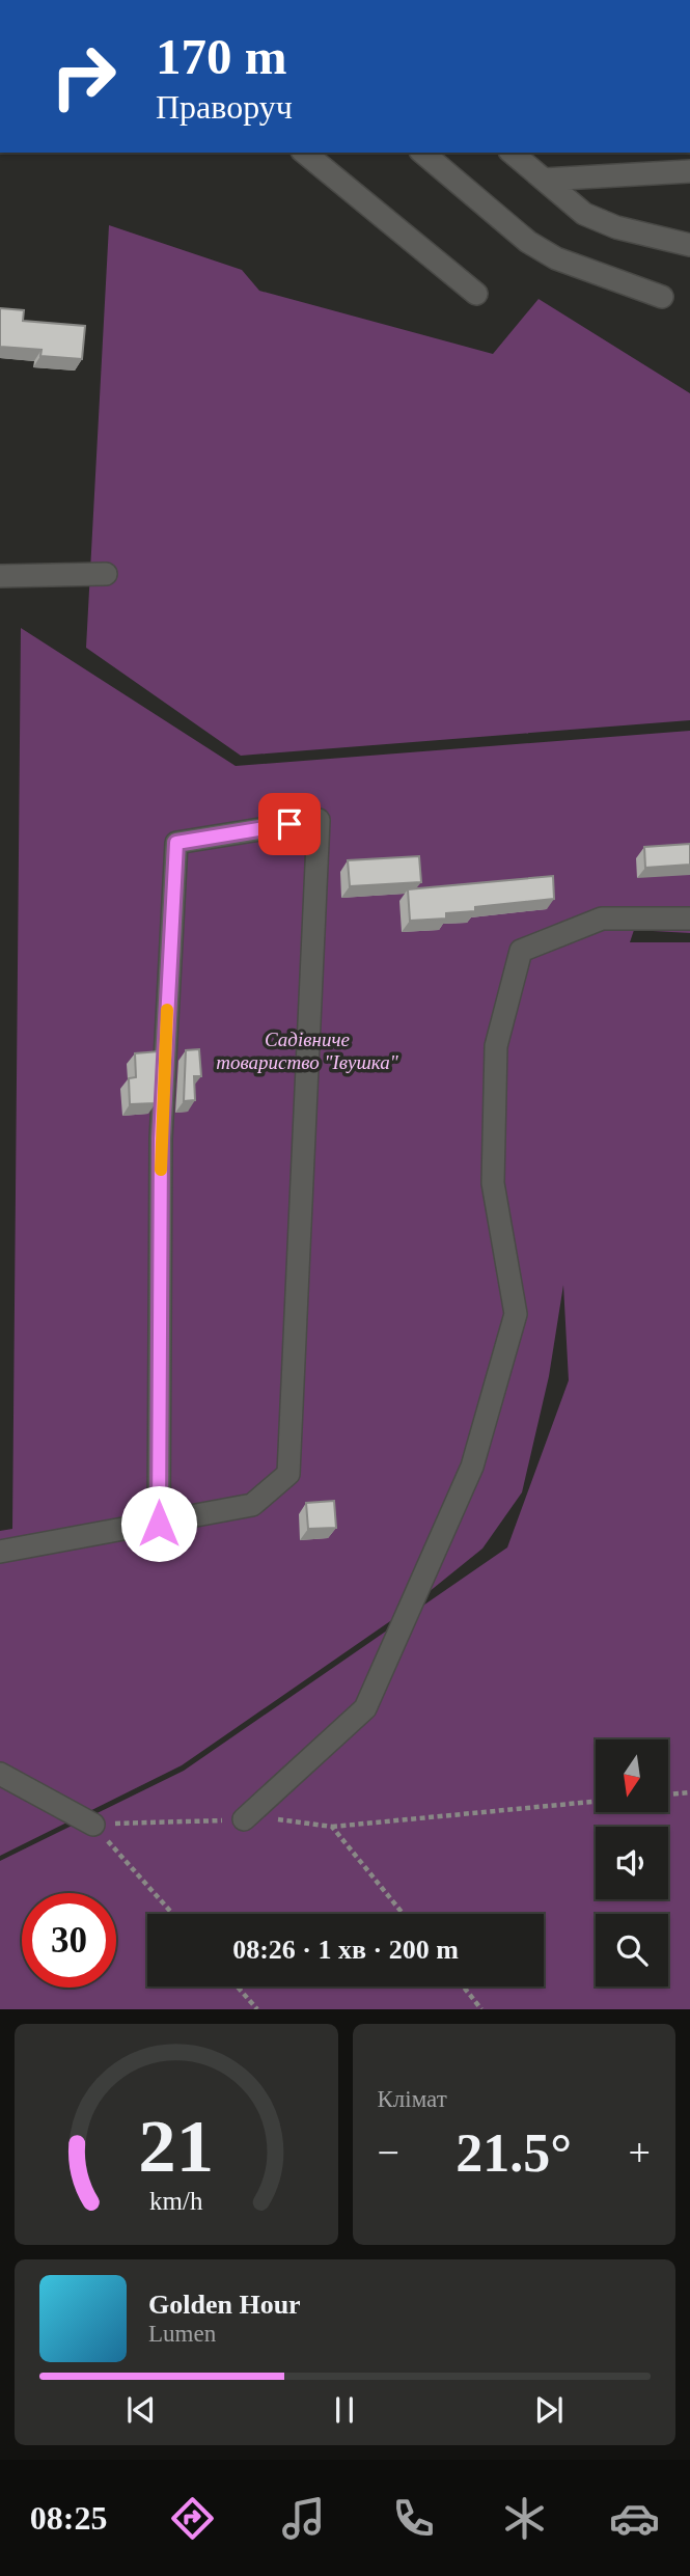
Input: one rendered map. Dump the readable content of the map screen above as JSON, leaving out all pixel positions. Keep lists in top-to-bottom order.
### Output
{
  "parks": ["Садівниче товариство \"Івушка\""],
  "north": "bottom",
  "page": {
    "turn": ["170 m", "Праворуч"],
    "limit": "30",
    "trip": "08:26 · 1 хв · 200 m",
    "tile": "Клімат",
    "heat": ["−", "21.5°", "+"],
    "song": ["Golden Hour", "Lumen"],
    "tabs": "08:25",
    "gauge": ["21", "km/h"]
  }
}
